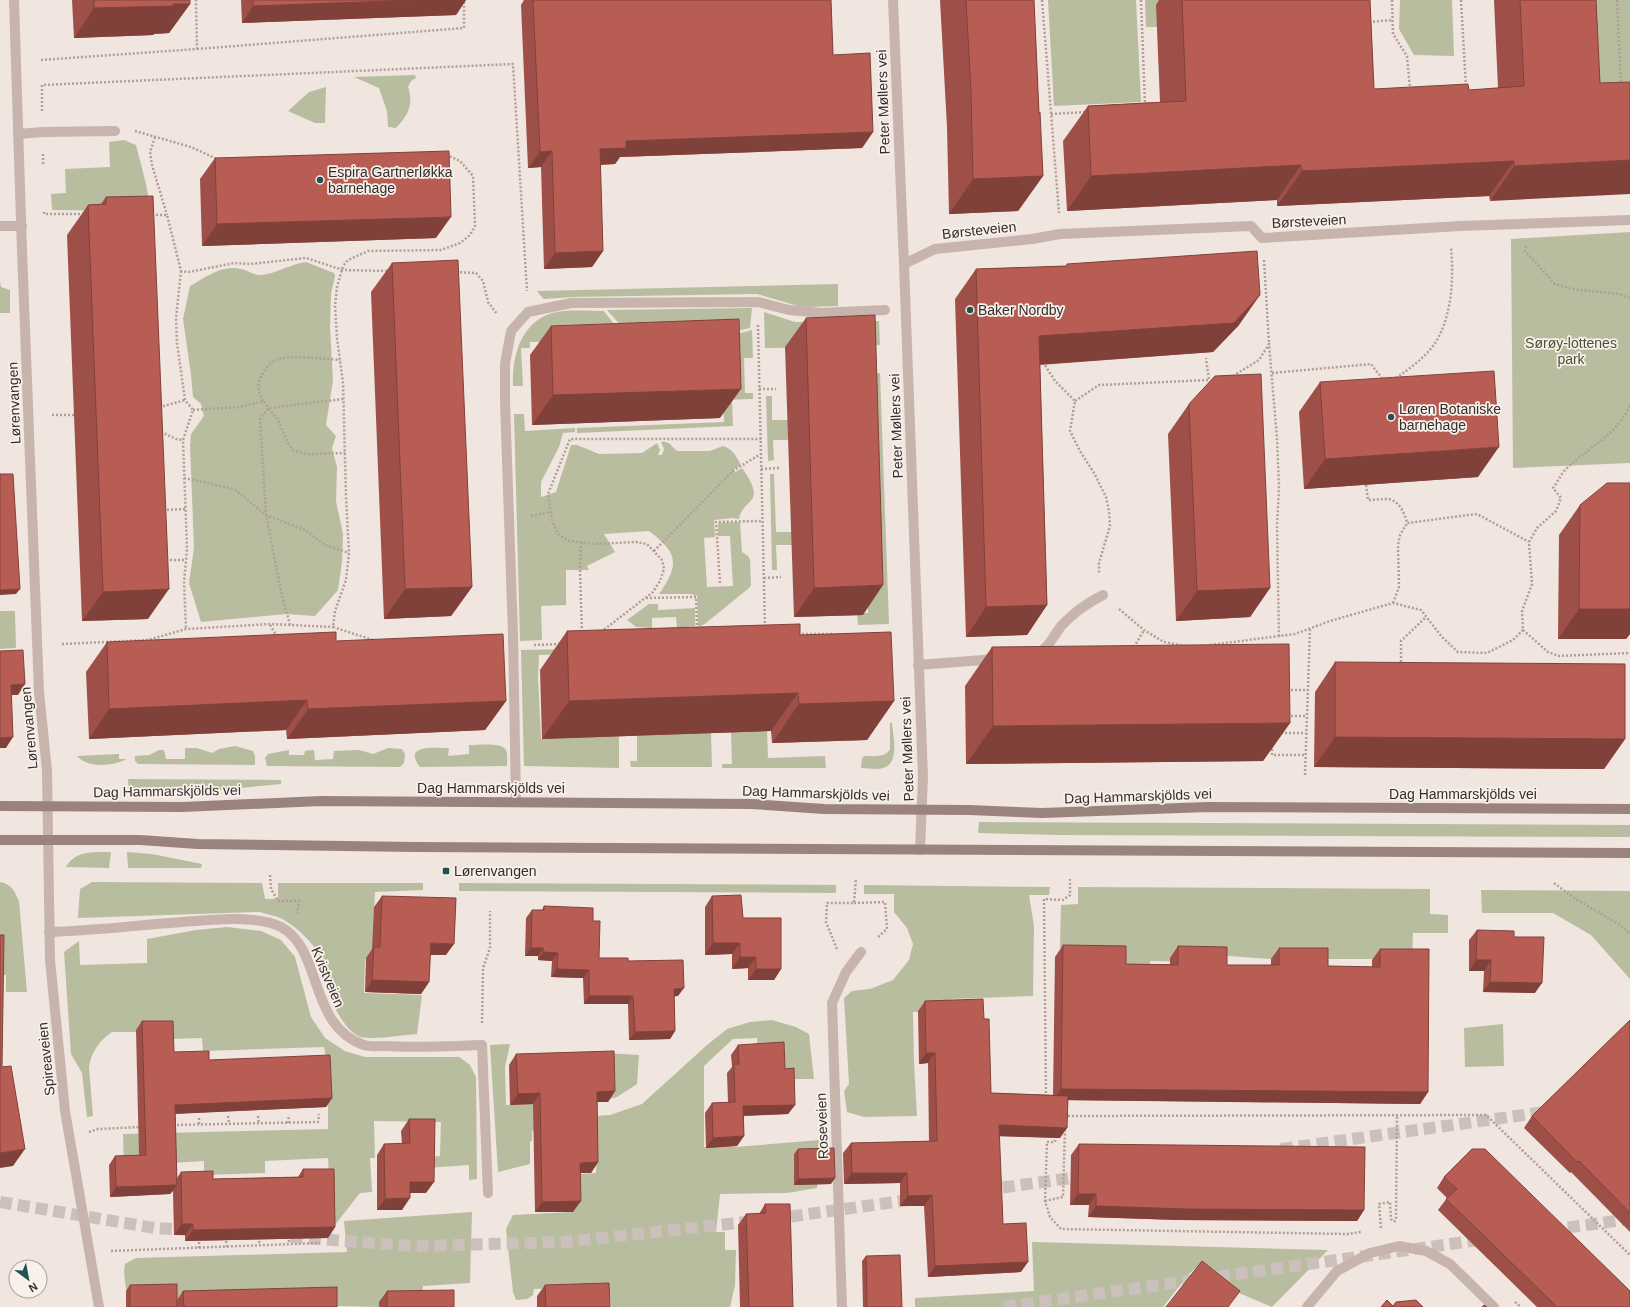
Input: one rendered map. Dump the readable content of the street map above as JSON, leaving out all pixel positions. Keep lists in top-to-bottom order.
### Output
{
  "streets": {
    "main road": ["Dag Hammarskjölds vei"],
    "street": [
      "Peter Møllers vei",
      "Børsteveien",
      "Lørenvangen",
      "Kvistveien",
      "Spireaveien",
      "Roseveien"
    ]
  },
  "crossings": [
    ["Peter Møllers vei", "Børsteveien"],
    ["Peter Møllers vei", "Dag Hammarskjölds vei"],
    ["Lørenvangen", "Dag Hammarskjölds vei"],
    ["Lørenvangen", "Spireaveien"],
    ["Dag Hammarskjölds vei", "Spireaveien"],
    ["Kvistveien", "Spireaveien"]
  ],
  "parks": ["Sørøy-lottenes park"],
  "places": {
    "other": ["Espira Gartnerløkka barnehage", "Baker Nordby", "Løren Botaniske barnehage"],
    "transit": ["Lørenvangen"]
  },
  "north": "bottom right"
}
